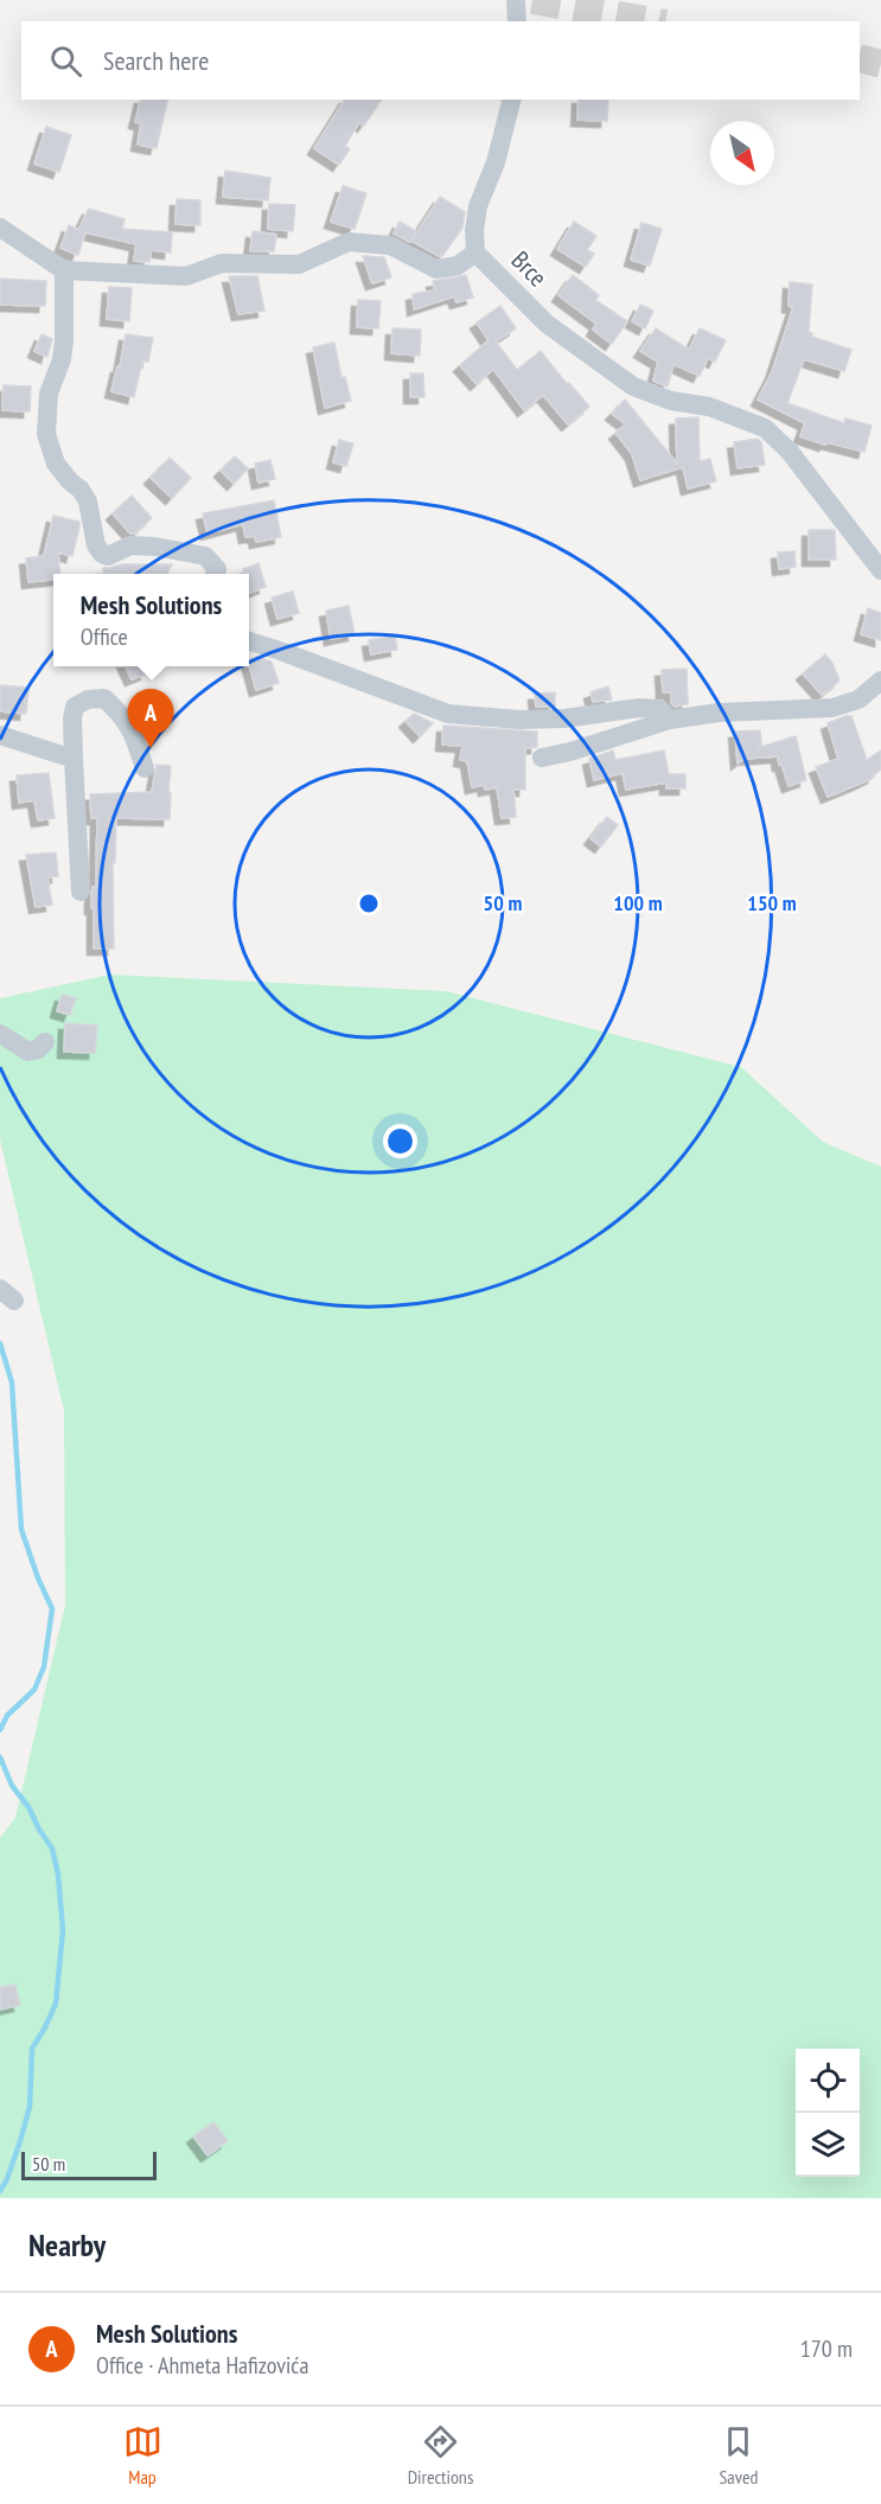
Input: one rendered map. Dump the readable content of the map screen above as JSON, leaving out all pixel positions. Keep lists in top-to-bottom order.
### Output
{
  "streets": {
    "street": ["Brce"]
  },
  "scale_bar": "50 m",
  "north": "bottom right",
  "page": {
    "search": "Search here",
    "popup": ["Mesh Solutions", "Office"],
    "pins": "A",
    "scale": "50 m",
    "heading": "Nearby",
    "list": [
      {
        "mark": "A",
        "name": "Mesh Solutions",
        "note": "Office · Ahmeta Hafizovića",
        "value": "170 m"
      }
    ],
    "nav": ["Map", "Directions", "Saved"]
  },
  "rings": ["50 m", "100 m", "150 m"]
}
